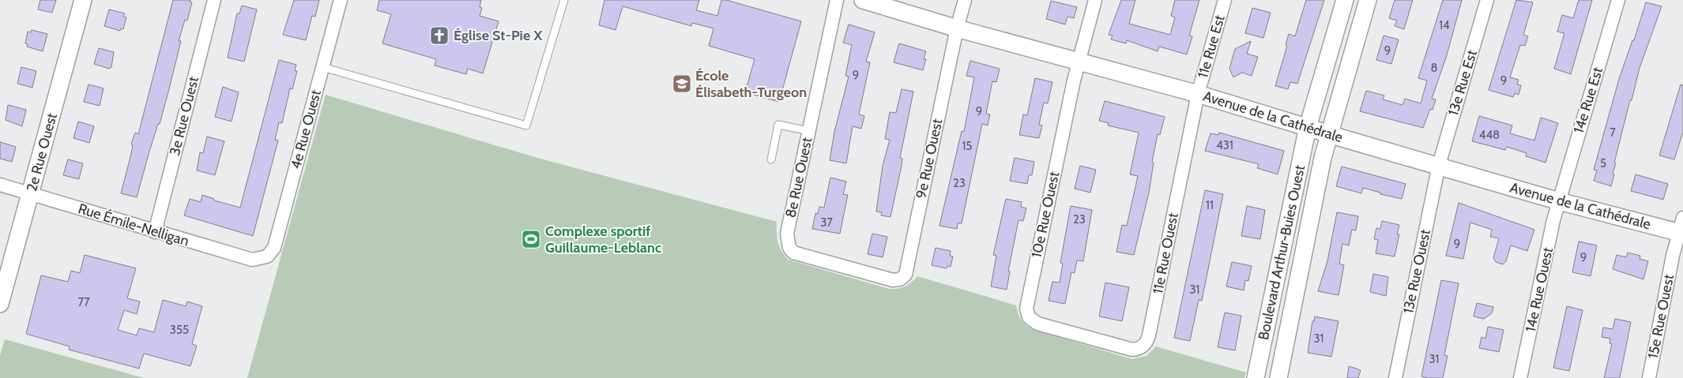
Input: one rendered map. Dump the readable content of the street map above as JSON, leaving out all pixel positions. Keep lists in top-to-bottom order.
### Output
{
  "streets": {
    "street": [
      "11e Rue Est",
      "13e Rue Est",
      "14e Rue Est",
      "3e Rue Ouest",
      "Avenue de la Cathédrale",
      "4e Rue Ouest",
      "2e Rue Ouest",
      "9e Rue Ouest",
      "8e Rue Ouest",
      "10e Rue Ouest",
      "Rue Émile-Nelligan",
      "Boulevard Arthur-Buies Ouest",
      "11e Rue Ouest",
      "13e Rue Ouest",
      "14e Rue Ouest",
      "15e Rue Ouest"
    ]
  },
  "crossings": [
    ["11e Rue Est", "Avenue de la Cathédrale"],
    ["11e Rue Est", "11e Rue Ouest"],
    ["13e Rue Est", "Avenue de la Cathédrale"],
    ["13e Rue Est", "13e Rue Ouest"],
    ["14e Rue Est", "Avenue de la Cathédrale"],
    ["14e Rue Est", "14e Rue Ouest"],
    ["3e Rue Ouest", "Rue Émile-Nelligan"],
    ["Avenue de la Cathédrale", "9e Rue Ouest"],
    ["Avenue de la Cathédrale", "10e Rue Ouest"],
    ["Avenue de la Cathédrale", "Boulevard Arthur-Buies Ouest"],
    ["Avenue de la Cathédrale", "11e Rue Ouest"],
    ["Avenue de la Cathédrale", "13e Rue Ouest"],
    ["Avenue de la Cathédrale", "14e Rue Ouest"],
    ["Avenue de la Cathédrale", "15e Rue Ouest"],
    ["4e Rue Ouest", "Rue Émile-Nelligan"],
    ["2e Rue Ouest", "Rue Émile-Nelligan"],
    ["9e Rue Ouest", "8e Rue Ouest"],
    ["10e Rue Ouest", "11e Rue Ouest"]
  ],
  "places": {
    "church": ["Église St-Pie X"],
    "school or university": ["École Élisabeth-Turgeon"],
    "sports": ["Complexe sportif Guillaume-Leblanc"]
  },
  "house_numbers": [
    "14",
    "9",
    "8",
    "9",
    "9",
    "9",
    "7",
    "448",
    "431",
    "15",
    "5",
    "23",
    "11",
    "23",
    "37",
    "9",
    "9",
    "31",
    "77",
    "355",
    "31",
    "31"
  ]
}
